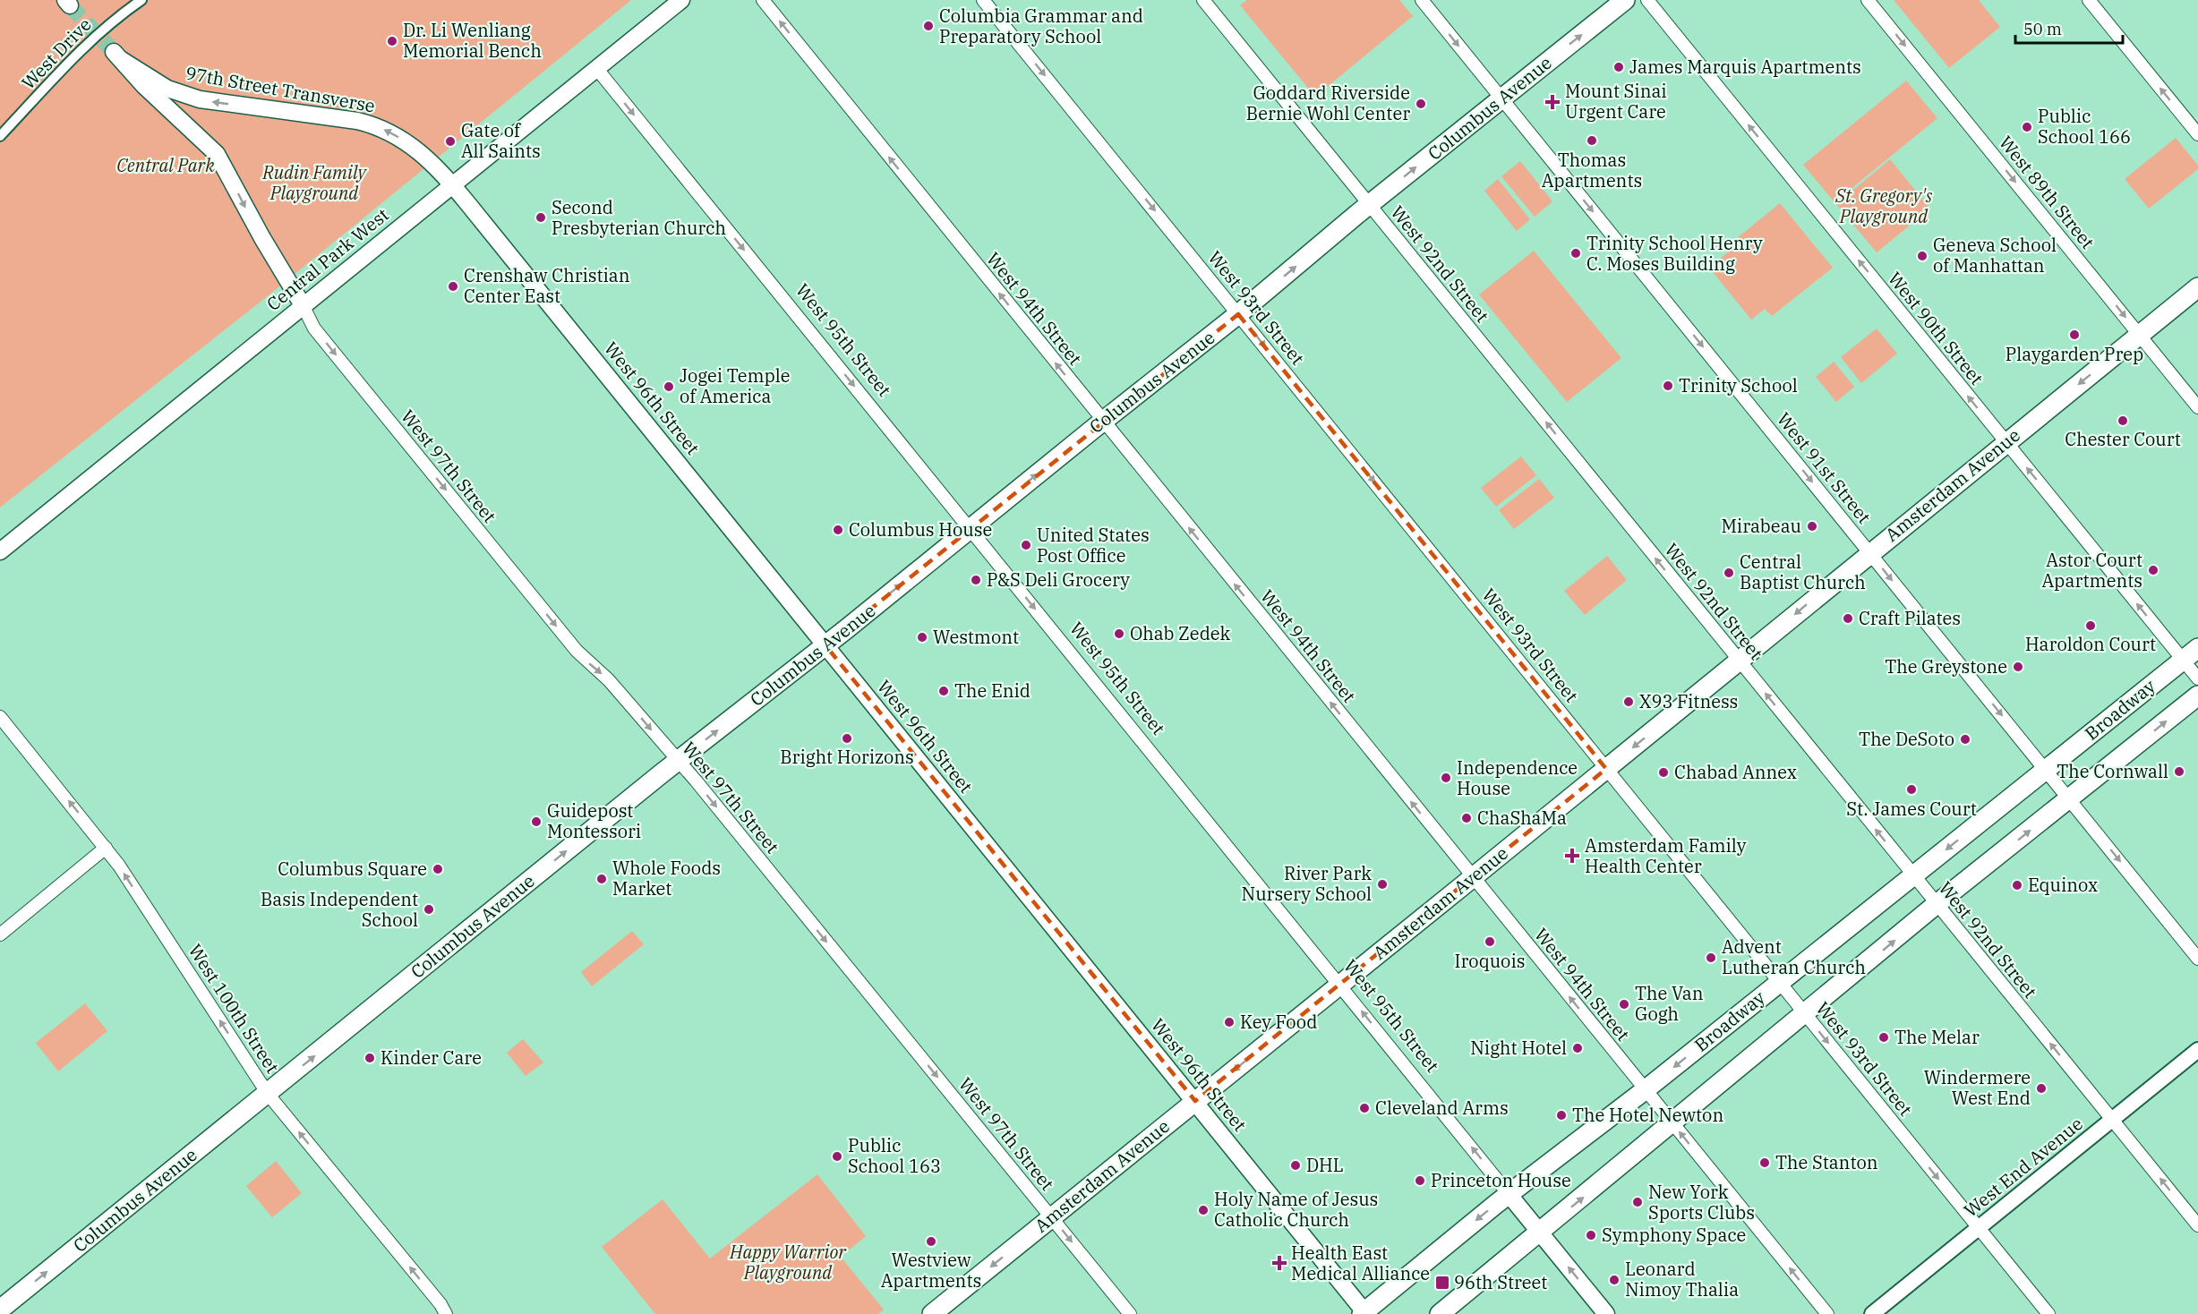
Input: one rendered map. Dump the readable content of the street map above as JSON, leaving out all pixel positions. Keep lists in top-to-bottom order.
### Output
{
  "streets": {
    "main road": [
      "97th Street Transverse",
      "Columbus Avenue",
      "Central Park West",
      "West 95th Street",
      "West 96th Street",
      "Amsterdam Avenue",
      "Broadway"
    ],
    "street": [
      "West Drive",
      "West 89th Street",
      "West 92nd Street",
      "West 93rd Street",
      "West 94th Street",
      "West 90th Street",
      "West 97th Street",
      "West 91st Street",
      "West 100th Street",
      "West End Avenue"
    ]
  },
  "crossings": [
    ["97th Street Transverse", "Central Park West"],
    ["97th Street Transverse", "West 96th Street"],
    ["97th Street Transverse", "West 97th Street"],
    ["Columbus Avenue", "West 92nd Street"],
    ["Columbus Avenue", "West 93rd Street"],
    ["Columbus Avenue", "West 94th Street"],
    ["Columbus Avenue", "West 95th Street"],
    ["Columbus Avenue", "West 96th Street"],
    ["Columbus Avenue", "West 97th Street"],
    ["Columbus Avenue", "West 91st Street"],
    ["Columbus Avenue", "West 100th Street"],
    ["West 89th Street", "Amsterdam Avenue"],
    ["Central Park West", "West 95th Street"],
    ["Central Park West", "West 96th Street"],
    ["Central Park West", "West 97th Street"],
    ["West 92nd Street", "Amsterdam Avenue"],
    ["West 92nd Street", "Broadway"],
    ["West 92nd Street", "West End Avenue"],
    ["West 93rd Street", "Amsterdam Avenue"],
    ["West 93rd Street", "Broadway"],
    ["West 93rd Street", "West End Avenue"],
    ["West 94th Street", "Amsterdam Avenue"],
    ["West 94th Street", "Broadway"],
    ["West 90th Street", "Amsterdam Avenue"],
    ["West 90th Street", "Broadway"],
    ["West 95th Street", "Amsterdam Avenue"],
    ["West 95th Street", "Broadway"],
    ["West 96th Street", "Amsterdam Avenue"],
    ["West 96th Street", "Broadway"],
    ["West 97th Street", "Amsterdam Avenue"],
    ["West 91st Street", "Amsterdam Avenue"],
    ["West 91st Street", "Broadway"]
  ],
  "one_way": [
    "Columbus Avenue",
    "West 89th Street",
    "West 92nd Street",
    "West 93rd Street",
    "West 94th Street",
    "West 90th Street",
    "West 97th Street",
    "West 91st Street",
    "Amsterdam Avenue",
    "West 100th Street"
  ],
  "parks": [
    "Central Park",
    "Rudin Family Playground",
    "St. Gregory's Playground",
    "Happy Warrior Playground"
  ],
  "places": {
    "other": [
      "Columbia Grammar and Preparatory School",
      "Dr. Li Wenliang Memorial Bench",
      "James Marquis Apartments",
      "Goddard Riverside Bernie Wohl Center",
      "Public School 166",
      "Thomas Apartments",
      "Gate of All Saints",
      "Second Presbyterian Church",
      "Trinity School Henry C. Moses Building",
      "Geneva School of Manhattan",
      "Crenshaw Christian Center East",
      "Playgarden Prep",
      "Trinity School",
      "Jogei Temple of America",
      "Chester Court",
      "Mirabeau",
      "Columbus House",
      "United States Post Office",
      "Astor Court Apartments",
      "Central Baptist Church",
      "P&S Deli Grocery",
      "Craft Pilates",
      "Haroldon Court",
      "Ohab Zedek",
      "Westmont",
      "The Greystone",
      "The Enid",
      "X93 Fitness",
      "Bright Horizons",
      "The DeSoto",
      "The Cornwall",
      "Chabad Annex",
      "Independence House",
      "St. James Court",
      "ChaShaMa",
      "Guidepost Montessori",
      "Columbus Square",
      "Whole Foods Market",
      "River Park Nursery School",
      "Equinox",
      "Basis Independent School",
      "Iroquois",
      "Advent Lutheran Church",
      "The Van Gogh",
      "Key Food",
      "The Melar",
      "Night Hotel",
      "Kinder Care",
      "Windermere West End",
      "Cleveland Arms",
      "The Hotel Newton",
      "Public School 163",
      "The Stanton",
      "DHL",
      "Princeton House",
      "New York Sports Clubs",
      "Holy Name of Jesus Catholic Church",
      "Symphony Space",
      "Westview Apartments",
      "Leonard Nimoy Thalia"
    ],
    "health": ["Mount Sinai Urgent Care", "Amsterdam Family Health Center", "Health East Medical Alliance"],
    "transit": ["96th Street"]
  },
  "scale_bar": "50 m"
}
